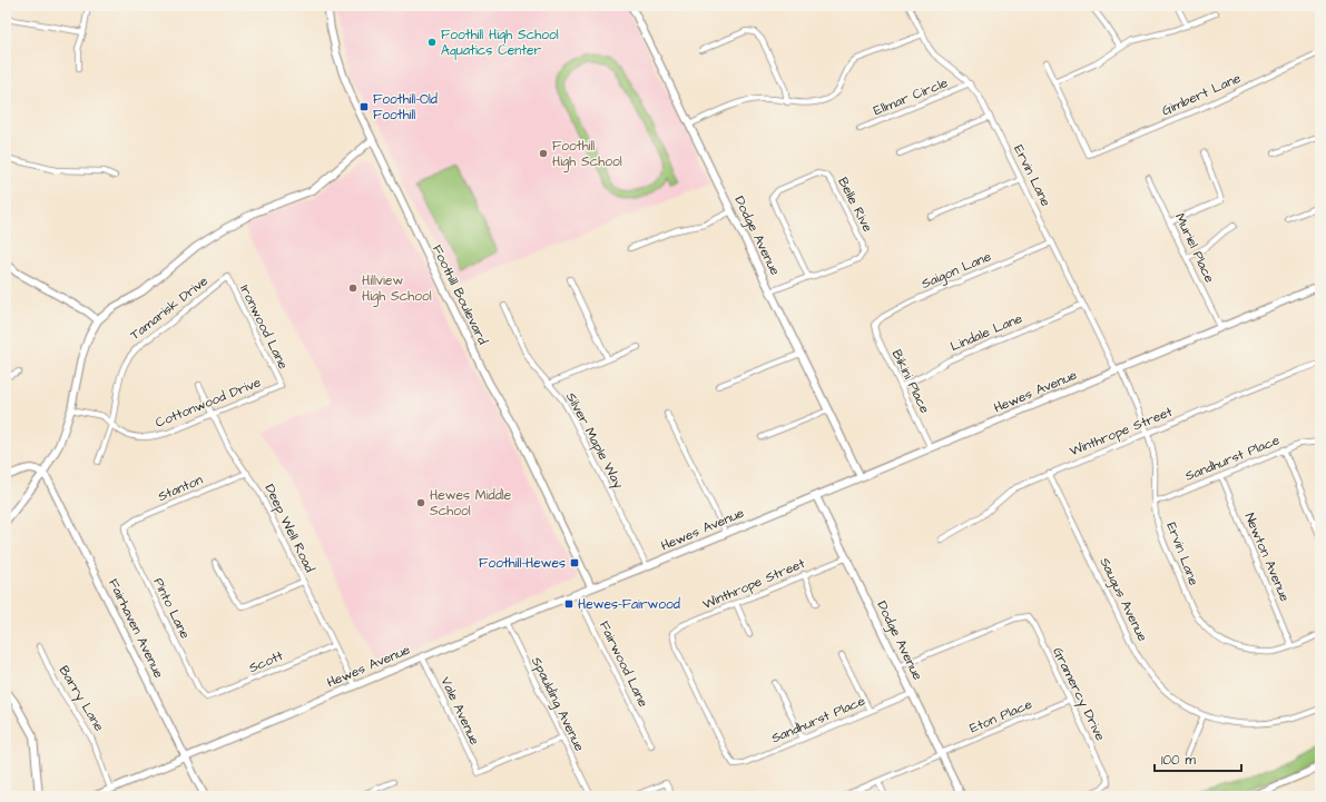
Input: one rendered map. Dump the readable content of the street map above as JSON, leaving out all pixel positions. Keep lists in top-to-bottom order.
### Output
{
  "streets": {
    "street": [
      "Gimbert Lane",
      "Ellmar Circle",
      "Ervin Lane",
      "Belle Rive",
      "Dodge Avenue",
      "Muriel Place",
      "Saigon Lane",
      "Foothill Boulevard",
      "Tamarisk Drive",
      "Ironwood Lane",
      "Lindale Lane",
      "Bikini Place",
      "Hewes Avenue",
      "Cottonwood Drive",
      "Winthrope Street",
      "Silver Maple Way",
      "Sandhurst Place",
      "Stanton",
      "Deep Well Road",
      "Newton Avenue",
      "Saugus Avenue",
      "Pinto Lane",
      "Fairhaven Avenue",
      "Scott",
      "Fairwood Lane",
      "Gramercy Drive",
      "Barry Lane",
      "Spaulding Avenue",
      "Vale Avenue",
      "Eton Place"
    ]
  },
  "crossings": [
    ["Ellmar Circle", "Ervin Lane"],
    ["Ervin Lane", "Saigon Lane"],
    ["Ervin Lane", "Lindale Lane"],
    ["Ervin Lane", "Hewes Avenue"],
    ["Ervin Lane", "Winthrope Street"],
    ["Ervin Lane", "Sandhurst Place"],
    ["Ervin Lane", "Newton Avenue"],
    ["Belle Rive", "Dodge Avenue"],
    ["Dodge Avenue", "Hewes Avenue"],
    ["Dodge Avenue", "Winthrope Street"],
    ["Dodge Avenue", "Sandhurst Place"],
    ["Dodge Avenue", "Gramercy Drive"],
    ["Dodge Avenue", "Eton Place"],
    ["Muriel Place", "Hewes Avenue"],
    ["Saigon Lane", "Bikini Place"],
    ["Foothill Boulevard", "Hewes Avenue"],
    ["Tamarisk Drive", "Ironwood Lane"],
    ["Tamarisk Drive", "Cottonwood Drive"],
    ["Ironwood Lane", "Cottonwood Drive"],
    ["Lindale Lane", "Bikini Place"],
    ["Bikini Place", "Hewes Avenue"],
    ["Hewes Avenue", "Silver Maple Way"],
    ["Hewes Avenue", "Deep Well Road"],
    ["Hewes Avenue", "Fairhaven Avenue"],
    ["Hewes Avenue", "Fairwood Lane"],
    ["Hewes Avenue", "Barry Lane"],
    ["Hewes Avenue", "Spaulding Avenue"],
    ["Hewes Avenue", "Vale Avenue"],
    ["Cottonwood Drive", "Deep Well Road"],
    ["Winthrope Street", "Sandhurst Place"],
    ["Winthrope Street", "Saugus Avenue"],
    ["Sandhurst Place", "Newton Avenue"],
    ["Stanton", "Deep Well Road"],
    ["Stanton", "Pinto Lane"],
    ["Deep Well Road", "Scott"],
    ["Pinto Lane", "Scott"],
    ["Gramercy Drive", "Eton Place"],
    ["Spaulding Avenue", "Vale Avenue"]
  ],
  "places": {
    "other": [
      "Foothill High School Aquatics Center",
      "Foothill High School",
      "Hillview High School",
      "Hewes Middle School"
    ],
    "transit": ["Foothill-Old Foothill", "Foothill-Hewes", "Hewes-Fairwood"]
  },
  "scale_bar": "100 m"
}
